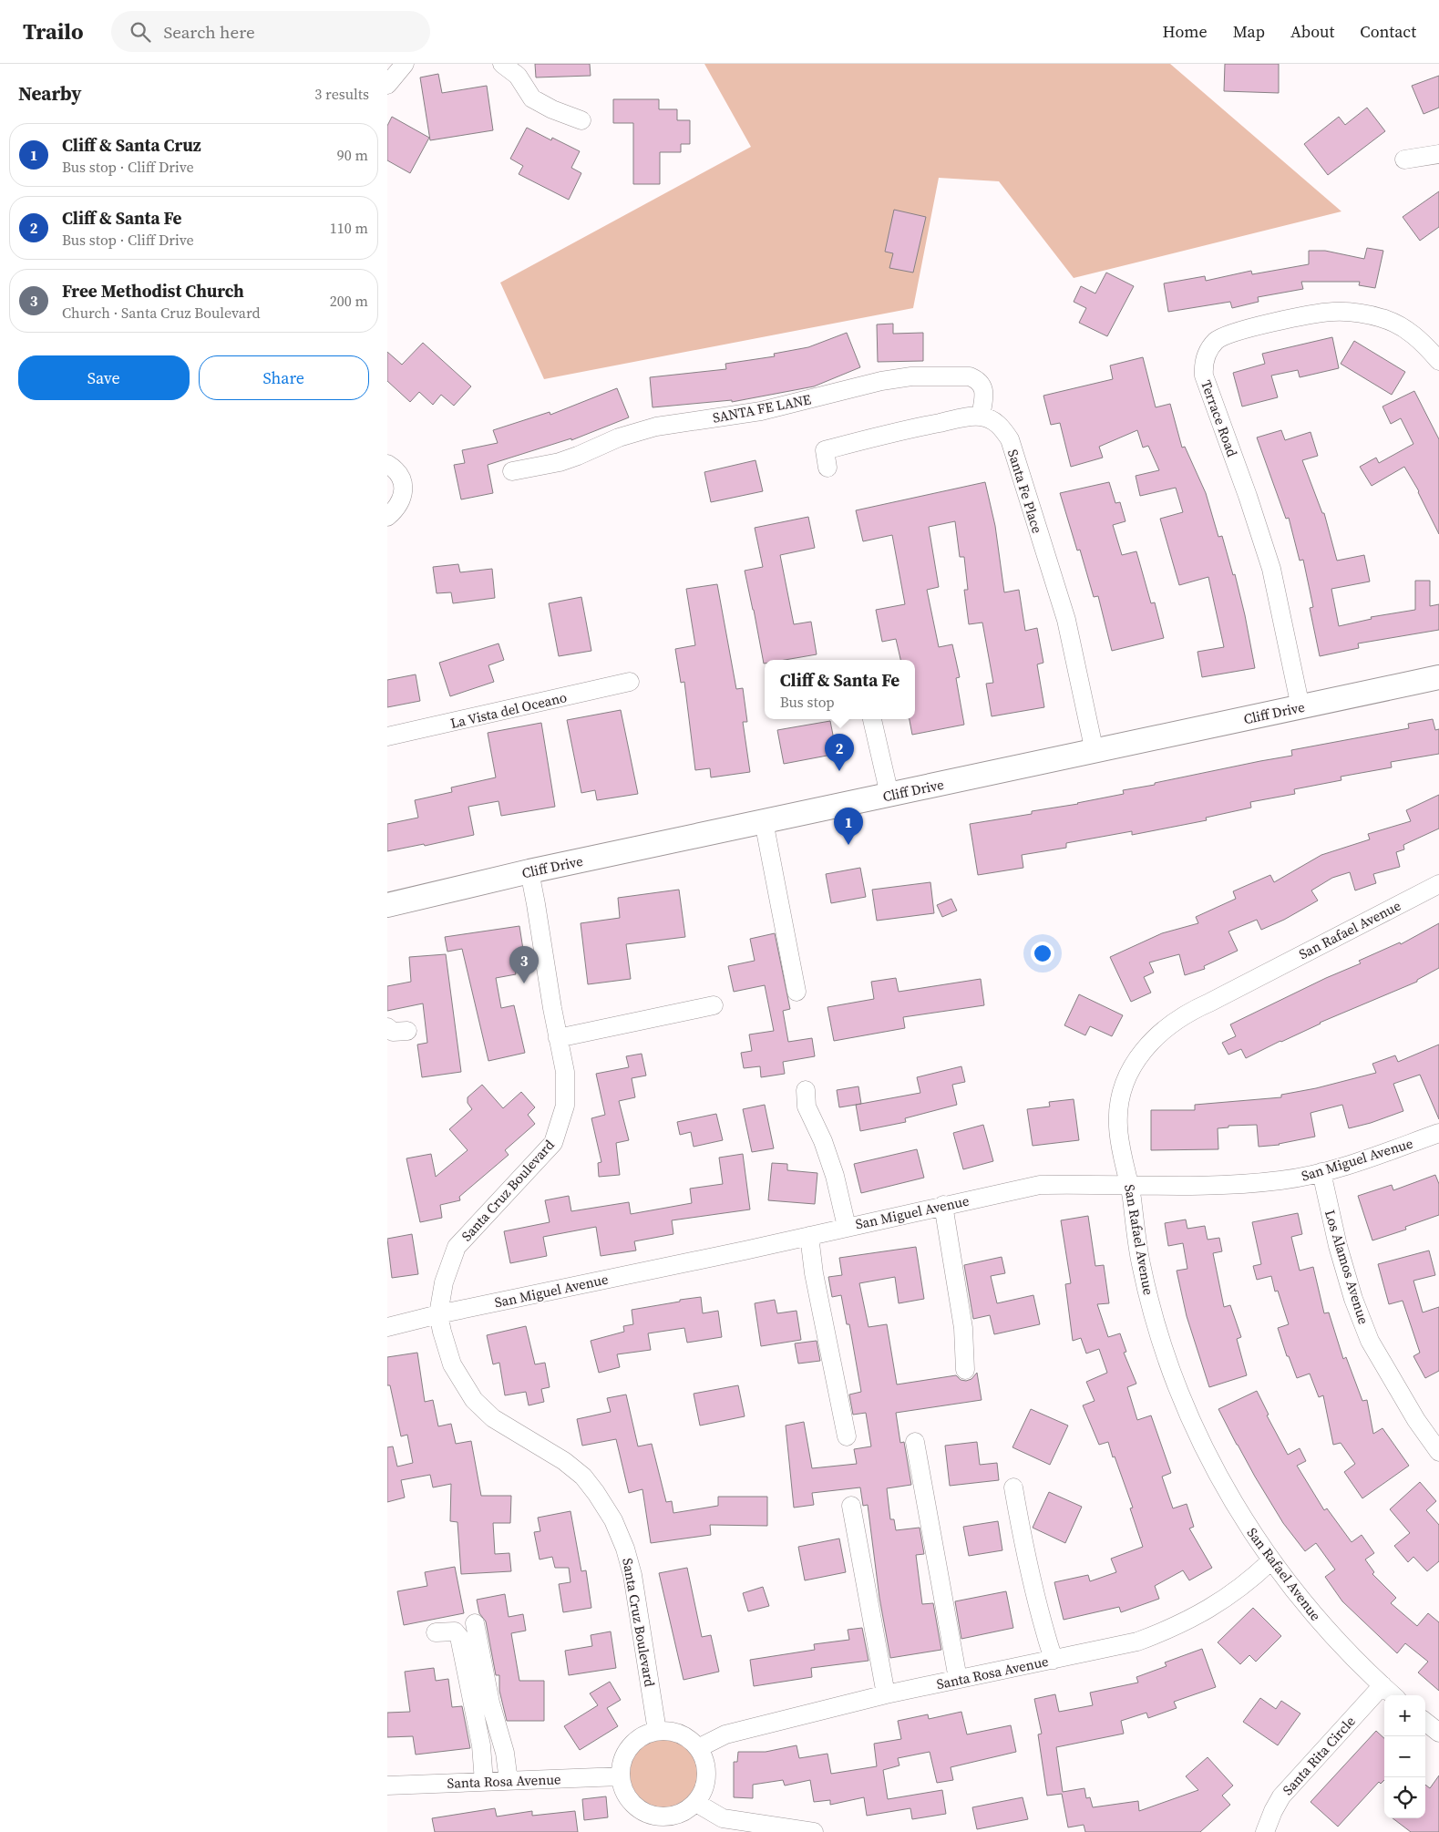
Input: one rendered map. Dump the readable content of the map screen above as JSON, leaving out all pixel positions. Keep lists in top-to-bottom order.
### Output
{
  "streets": {
    "main road": ["Cliff Drive"],
    "street": [
      "SANTA FE LANE",
      "Terrace Road",
      "Santa Fe Place",
      "La Vista del Oceano",
      "San Rafael Avenue",
      "San Miguel Avenue",
      "Santa Cruz Boulevard",
      "Los Alamos Avenue",
      "Santa Rosa Avenue",
      "Santa Rita Circle"
    ]
  },
  "crossings": [
    ["SANTA FE LANE", "Santa Fe Place"],
    ["Terrace Road", "Cliff Drive"],
    ["Santa Fe Place", "Cliff Drive"],
    ["Cliff Drive", "Santa Cruz Boulevard"],
    ["San Rafael Avenue", "San Miguel Avenue"],
    ["San Rafael Avenue", "Santa Rosa Avenue"],
    ["San Rafael Avenue", "Santa Rita Circle"],
    ["San Miguel Avenue", "Santa Cruz Boulevard"],
    ["San Miguel Avenue", "Los Alamos Avenue"],
    ["Santa Cruz Boulevard", "Santa Rosa Avenue"]
  ],
  "page": {
    "header": "Trailo",
    "search": "Search here",
    "nav": [
      "Home",
      "Map",
      "About",
      "Contact"
    ],
    "heading": ["Nearby", "3 results"],
    "list": [
      {
        "mark": "1",
        "name": "Cliff & Santa Cruz",
        "note": "Bus stop · Cliff Drive",
        "value": "90 m"
      },
      {
        "mark": "2",
        "name": "Cliff & Santa Fe",
        "note": "Bus stop · Cliff Drive",
        "value": "110 m"
      },
      {
        "mark": "3",
        "name": "Free Methodist Church",
        "note": "Church · Santa Cruz Boulevard",
        "value": "200 m"
      }
    ],
    "buttons": ["Save", "Share"],
    "popup": ["Cliff & Santa Fe", "Bus stop"],
    "pins": ["2", "1", "3"],
    "map_buttons": ["+", "−"]
  }
}
